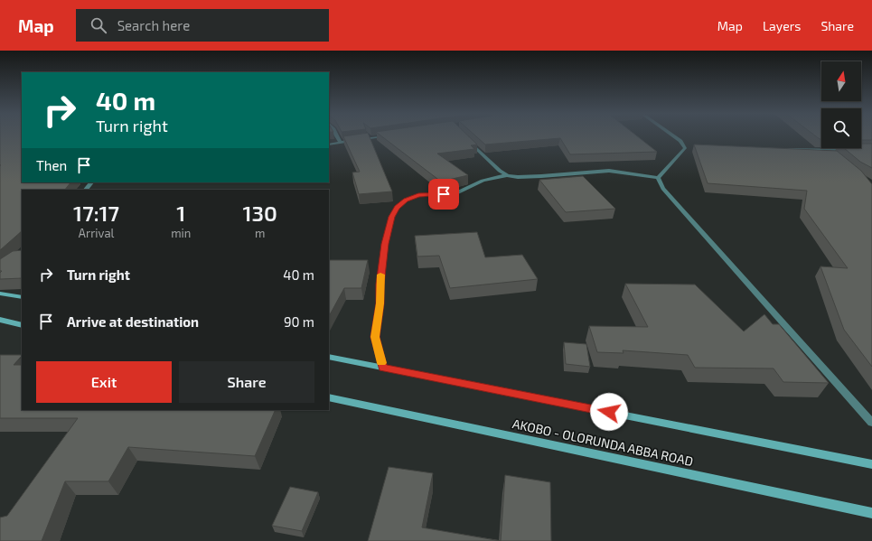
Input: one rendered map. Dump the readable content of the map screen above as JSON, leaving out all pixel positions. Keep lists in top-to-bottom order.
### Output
{
  "streets": {
    "main road": ["AKOBO - OLORUNDA ABBA ROAD"]
  },
  "north": "top",
  "page": {
    "header": "Map",
    "search": "Search here",
    "nav": ["Map", "Layers", "Share"],
    "turn": ["40 m", "Turn right"],
    "then": "Then",
    "eta": [
      "17:17",
      "Arrival",
      "1",
      "min",
      "130",
      "m"
    ],
    "list": [
      {
        "name": "Turn right",
        "value": "40 m"
      },
      {
        "name": "Arrive at destination",
        "value": "90 m"
      }
    ],
    "buttons": ["Exit", "Share"]
  }
}
